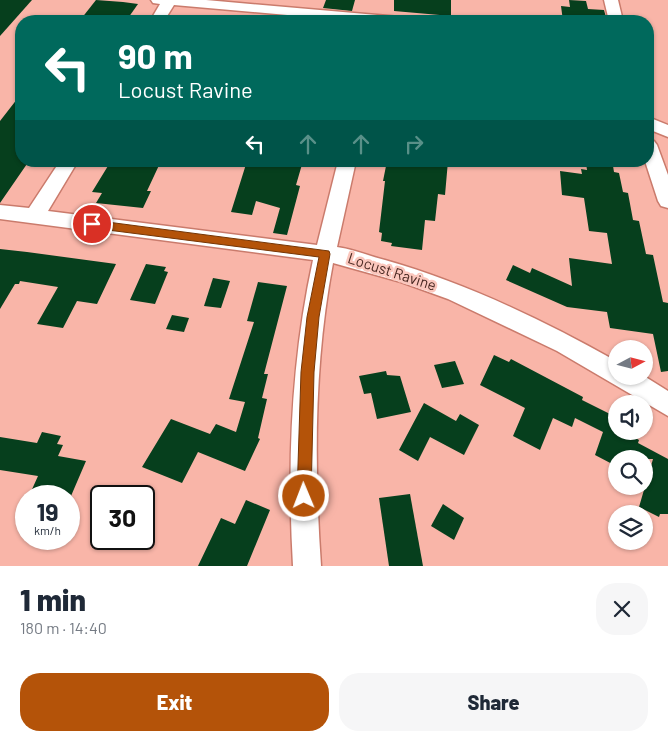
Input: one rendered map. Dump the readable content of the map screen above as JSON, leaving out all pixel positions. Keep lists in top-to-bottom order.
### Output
{
  "streets": {
    "street": ["Locust Ravine"]
  },
  "north": "right",
  "page": {
    "turn": ["90 m", "Locust Ravine"],
    "speed": "19 km/h",
    "limit": "30",
    "heading": ["1 min", "180 m · 14:40"],
    "buttons": ["Exit", "Share"]
  }
}
